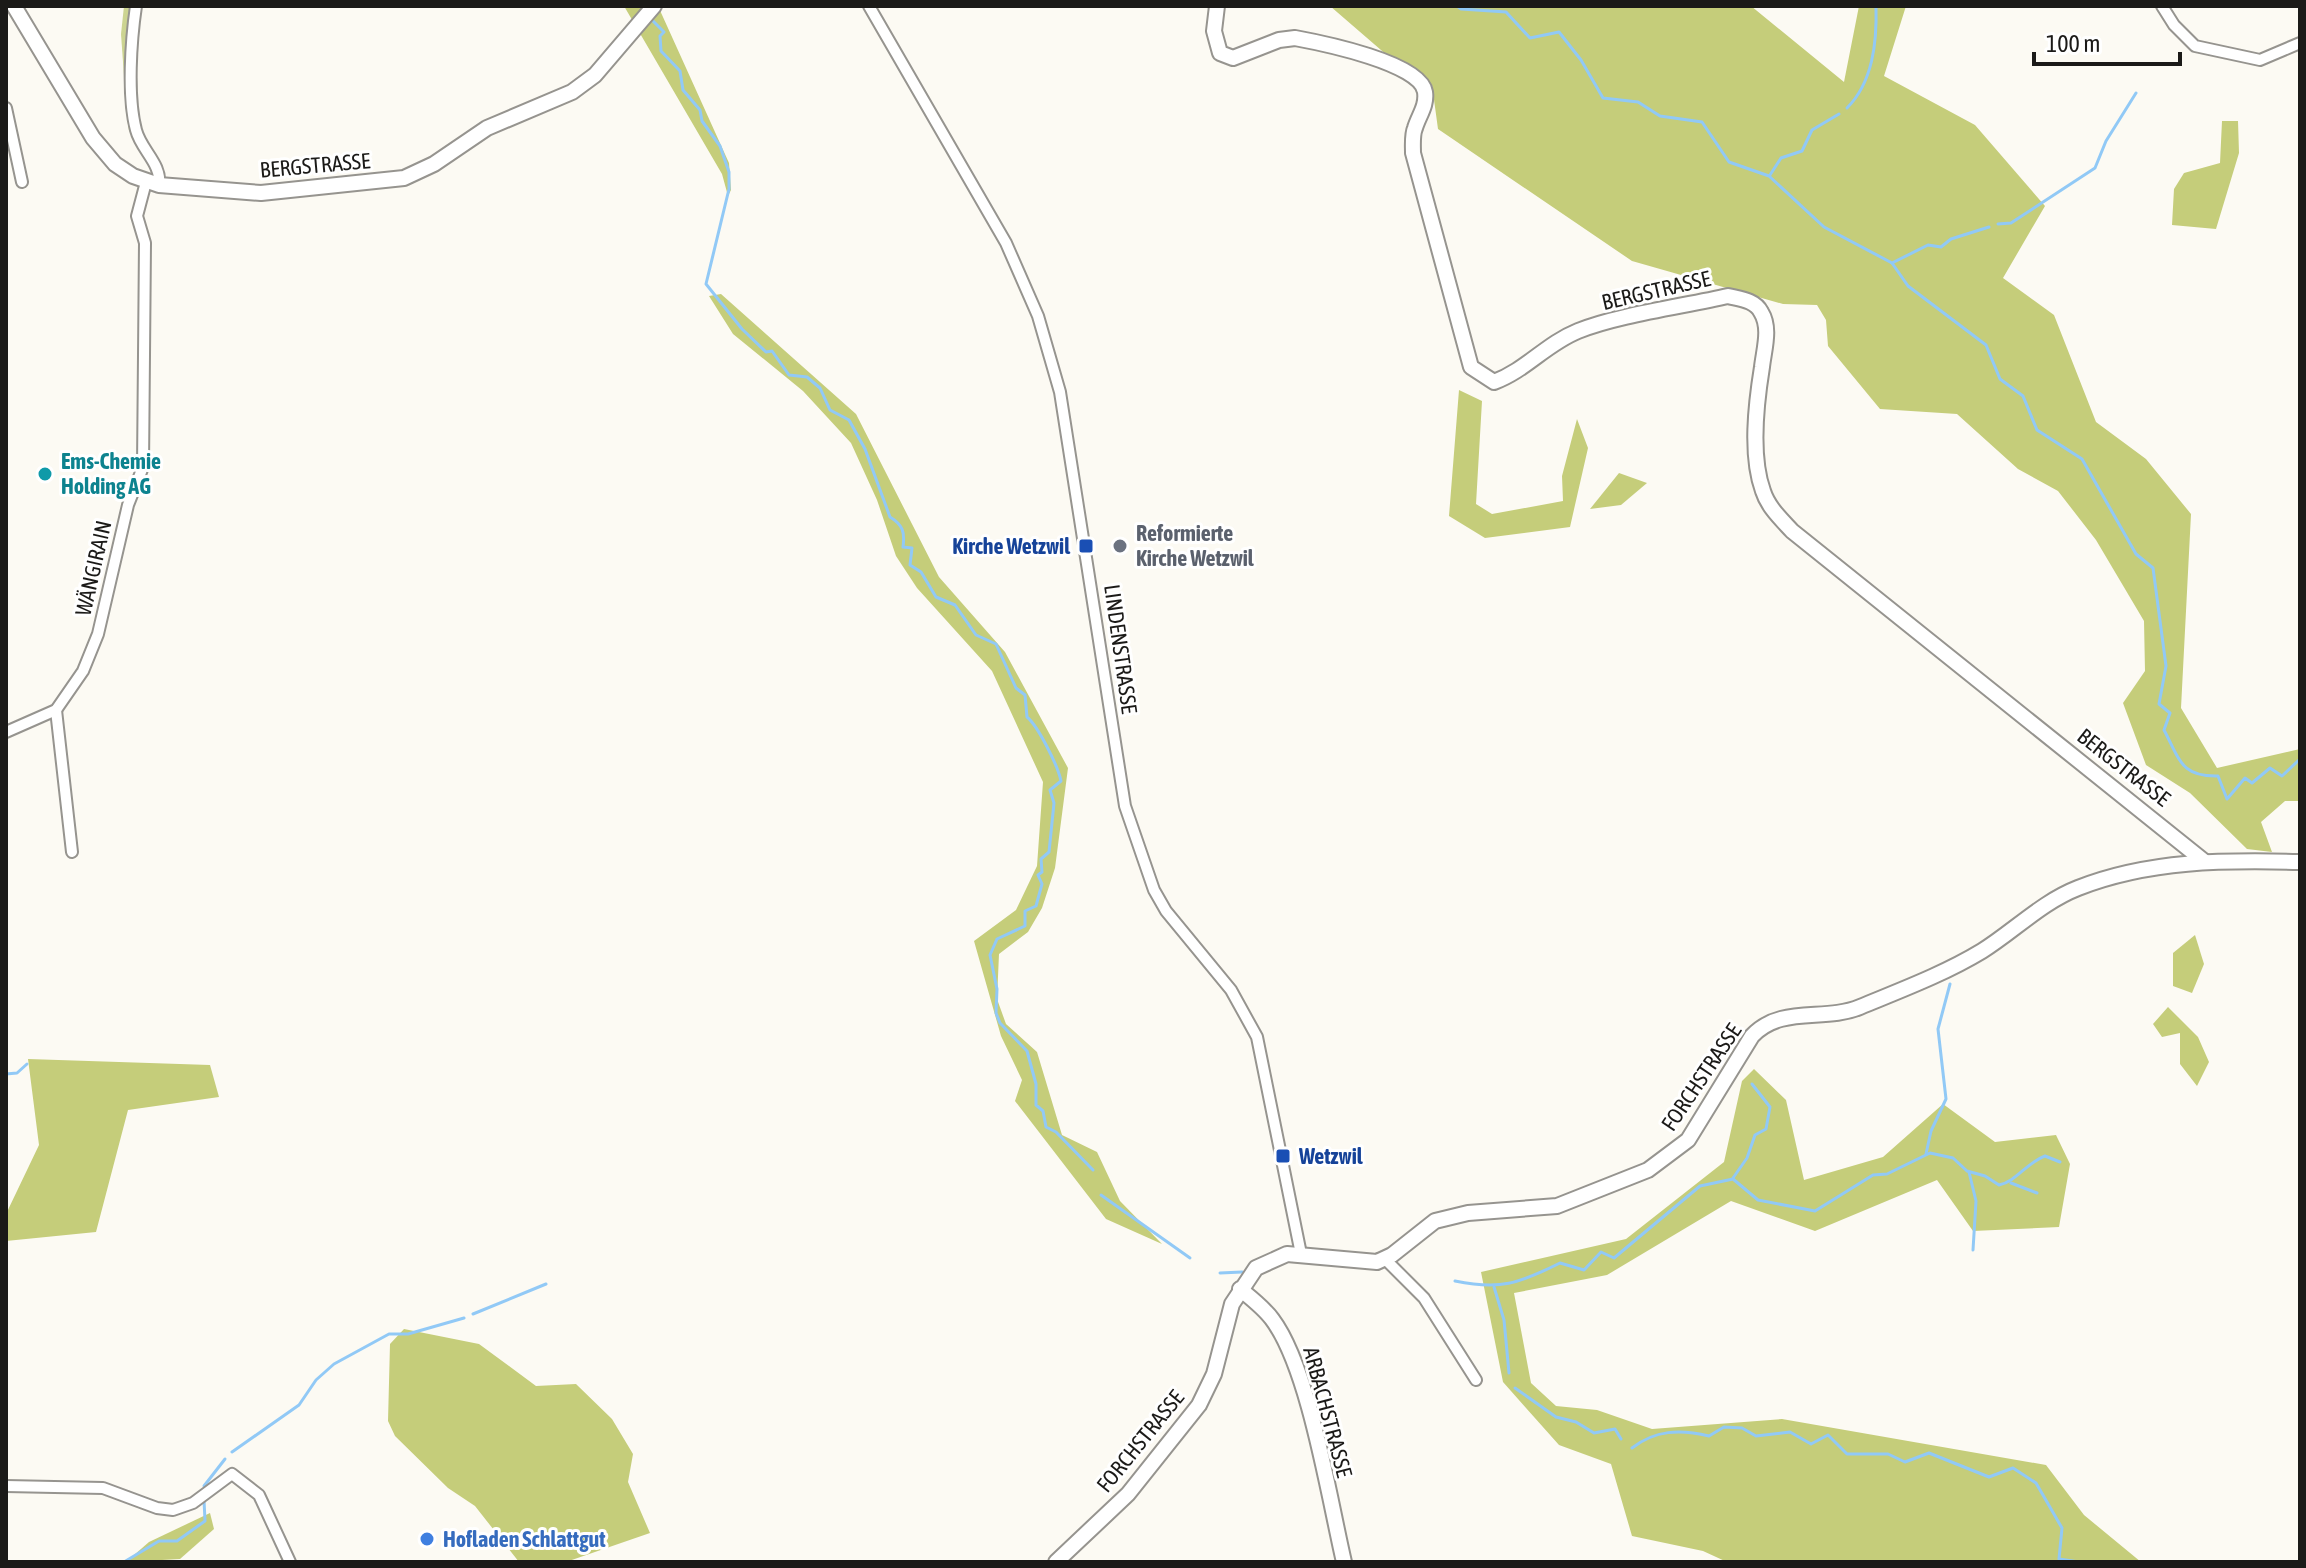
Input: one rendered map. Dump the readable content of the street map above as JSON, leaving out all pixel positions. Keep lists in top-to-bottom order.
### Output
{
  "streets": {
    "street": [
      "BERGSTRASSE",
      "WÄNGIRAIN",
      "LINDENSTRASSE",
      "FORCHSTRASSE",
      "ARBACHSTRASSE"
    ]
  },
  "crossings": [
    ["BERGSTRASSE", "WÄNGIRAIN"],
    ["BERGSTRASSE", "FORCHSTRASSE"],
    ["LINDENSTRASSE", "FORCHSTRASSE"],
    ["FORCHSTRASSE", "ARBACHSTRASSE"]
  ],
  "places": {
    "other": ["Ems-Chemie Holding AG", "Reformierte Kirche Wetzwil", "Hofladen Schlattgut"],
    "transit": ["Kirche Wetzwil", "Wetzwil"]
  },
  "scale_bar": "100 m"
}
